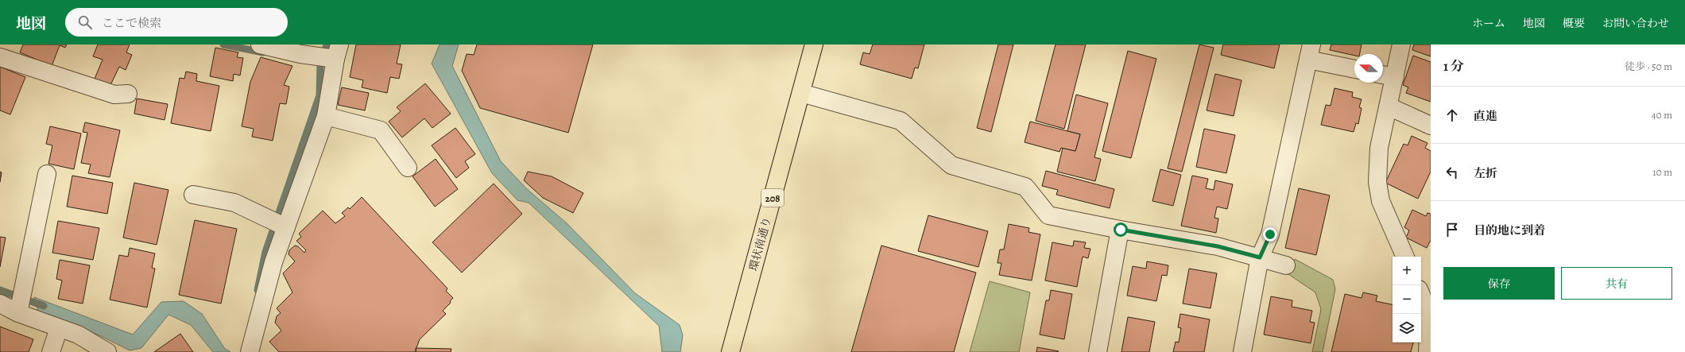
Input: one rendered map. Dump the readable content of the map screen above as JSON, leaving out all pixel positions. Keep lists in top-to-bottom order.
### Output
{
  "streets": {
    "highway": ["208", "環状南通り"]
  },
  "north": "left",
  "page": {
    "header": "地図",
    "search": "ここで検索",
    "nav": [
      "ホーム",
      "地図",
      "概要",
      "お問い合わせ"
    ],
    "heading": ["1 分", "徒歩 · 50 m"],
    "list": [
      ["直進", "40 m"],
      ["左折", "10 m"],
      "目的地に到着"
    ],
    "map_buttons": ["+", "−"],
    "buttons": ["保存", "共有"]
  }
}
